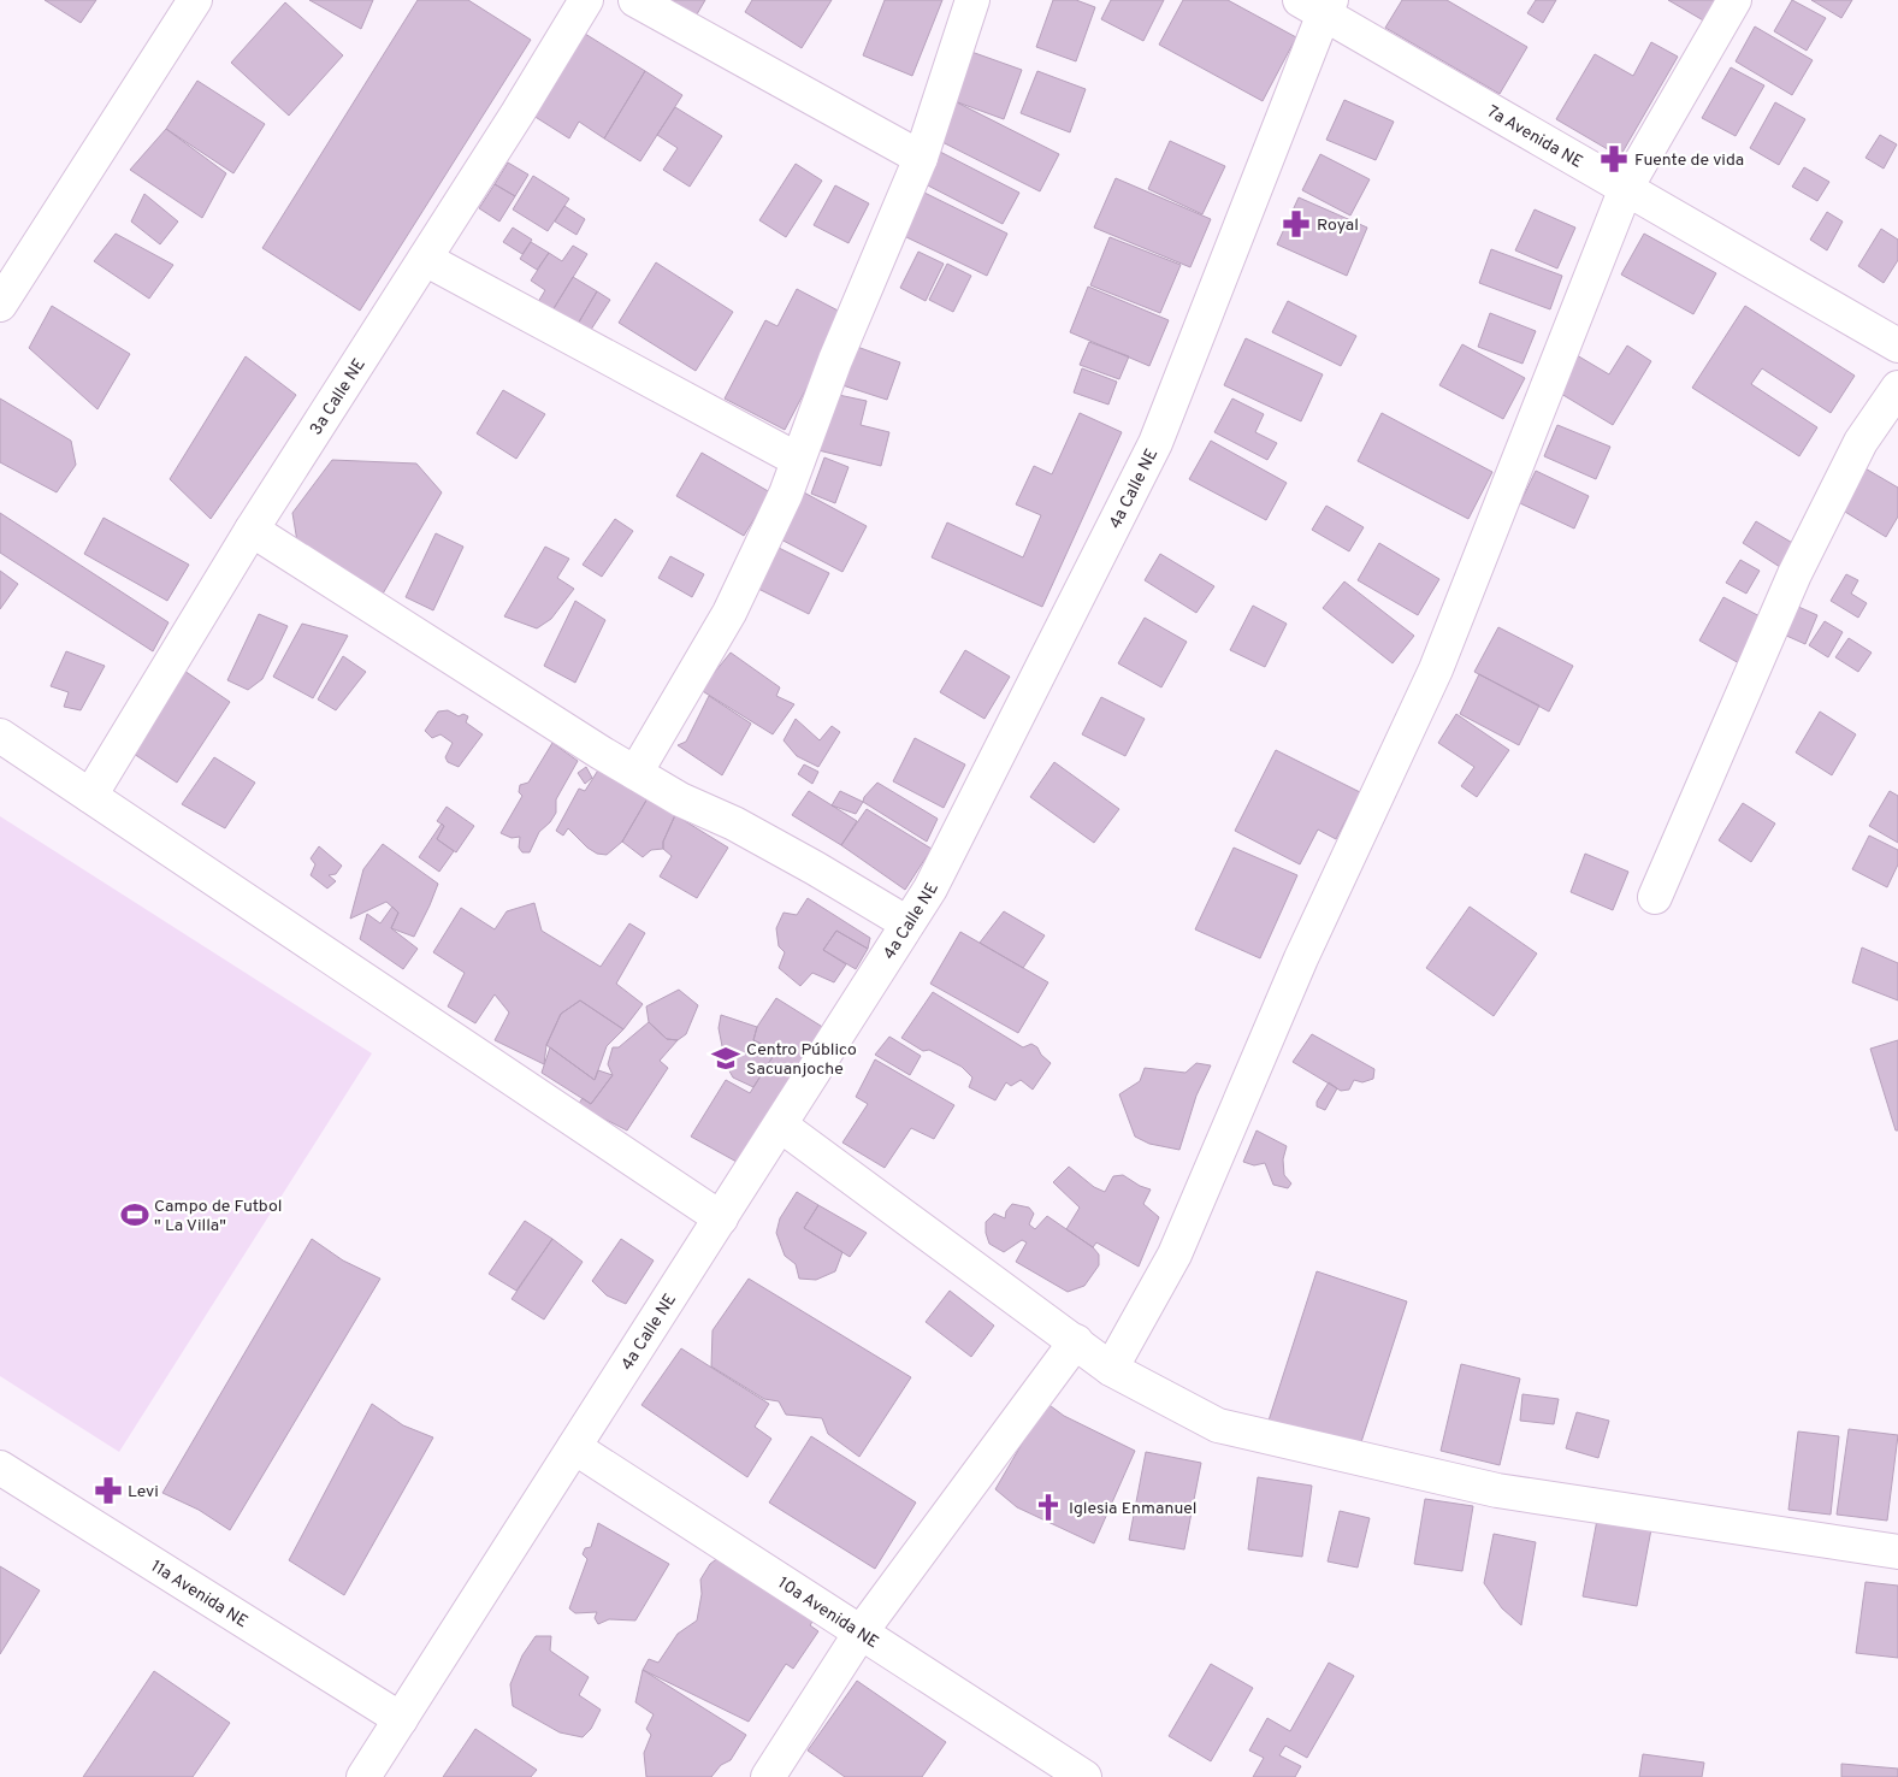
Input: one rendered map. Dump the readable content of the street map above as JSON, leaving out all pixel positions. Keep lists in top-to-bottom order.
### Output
{
  "streets": {
    "street": [
      "7a Avenida NE",
      "3a Calle NE",
      "4a Calle NE",
      "11a Avenida NE",
      "10a Avenida NE"
    ]
  },
  "crossings": [
    ["7a Avenida NE", "4a Calle NE"],
    ["4a Calle NE", "11a Avenida NE"],
    ["4a Calle NE", "10a Avenida NE"]
  ],
  "places": {
    "pharmacy": ["Fuente de vida", "Royal", "Levi"],
    "school or university": ["Centro Público Sacuanjoche"],
    "sports": ["Campo de Futbol \" La Villa\""],
    "church": ["Iglesia Enmanuel"]
  }
}
